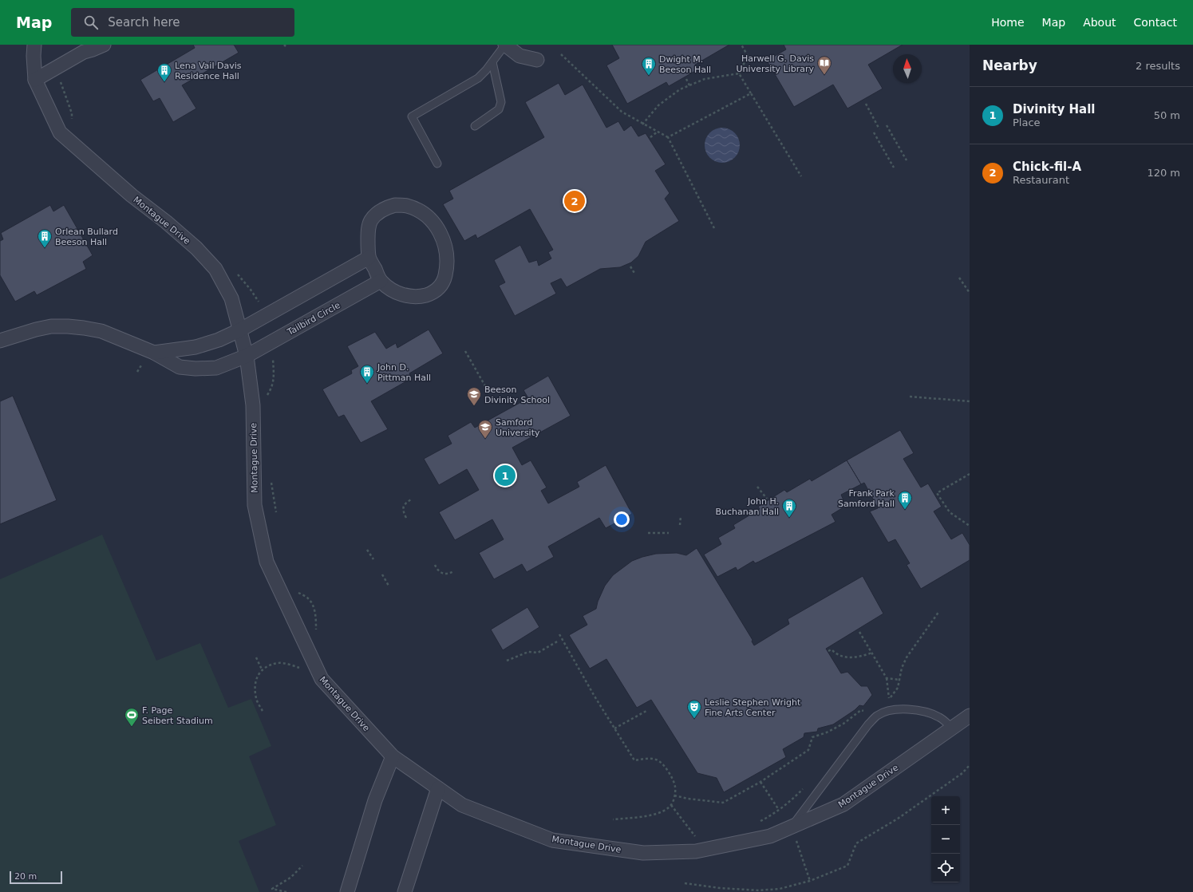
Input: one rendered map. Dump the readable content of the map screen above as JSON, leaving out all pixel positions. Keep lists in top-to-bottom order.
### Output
{
  "streets": {
    "street": ["Montague Drive", "Tailbird Circle"]
  },
  "crossings": [
    ["Montague Drive", "Tailbird Circle"]
  ],
  "places": {
    "library": ["Harwell G. Davis University Library"],
    "building": [
      "Dwight M. Beeson Hall",
      "Lena Vail Davis Residence Hall",
      "Orlean Bullard Beeson Hall",
      "John D. Pittman Hall",
      "Frank Park Samford Hall",
      "John H. Buchanan Hall"
    ],
    "school or university": ["Beeson Divinity School", "Samford University"],
    "theatre": ["Leslie Stephen Wright Fine Arts Center"],
    "sports": ["F. Page Seibert Stadium"]
  },
  "scale_bar": "20 m",
  "north": "top",
  "page": {
    "header": "Map",
    "search": "Search here",
    "nav": [
      "Home",
      "Map",
      "About",
      "Contact"
    ],
    "heading": ["Nearby", "2 results"],
    "list": [
      {
        "mark": "1",
        "name": "Divinity Hall",
        "note": "Place",
        "value": "50 m"
      },
      {
        "mark": "2",
        "name": "Chick-fil-A",
        "note": "Restaurant",
        "value": "120 m"
      }
    ],
    "pins": ["2", "1"],
    "map_buttons": ["+", "−"],
    "scale": "20 m"
  }
}
